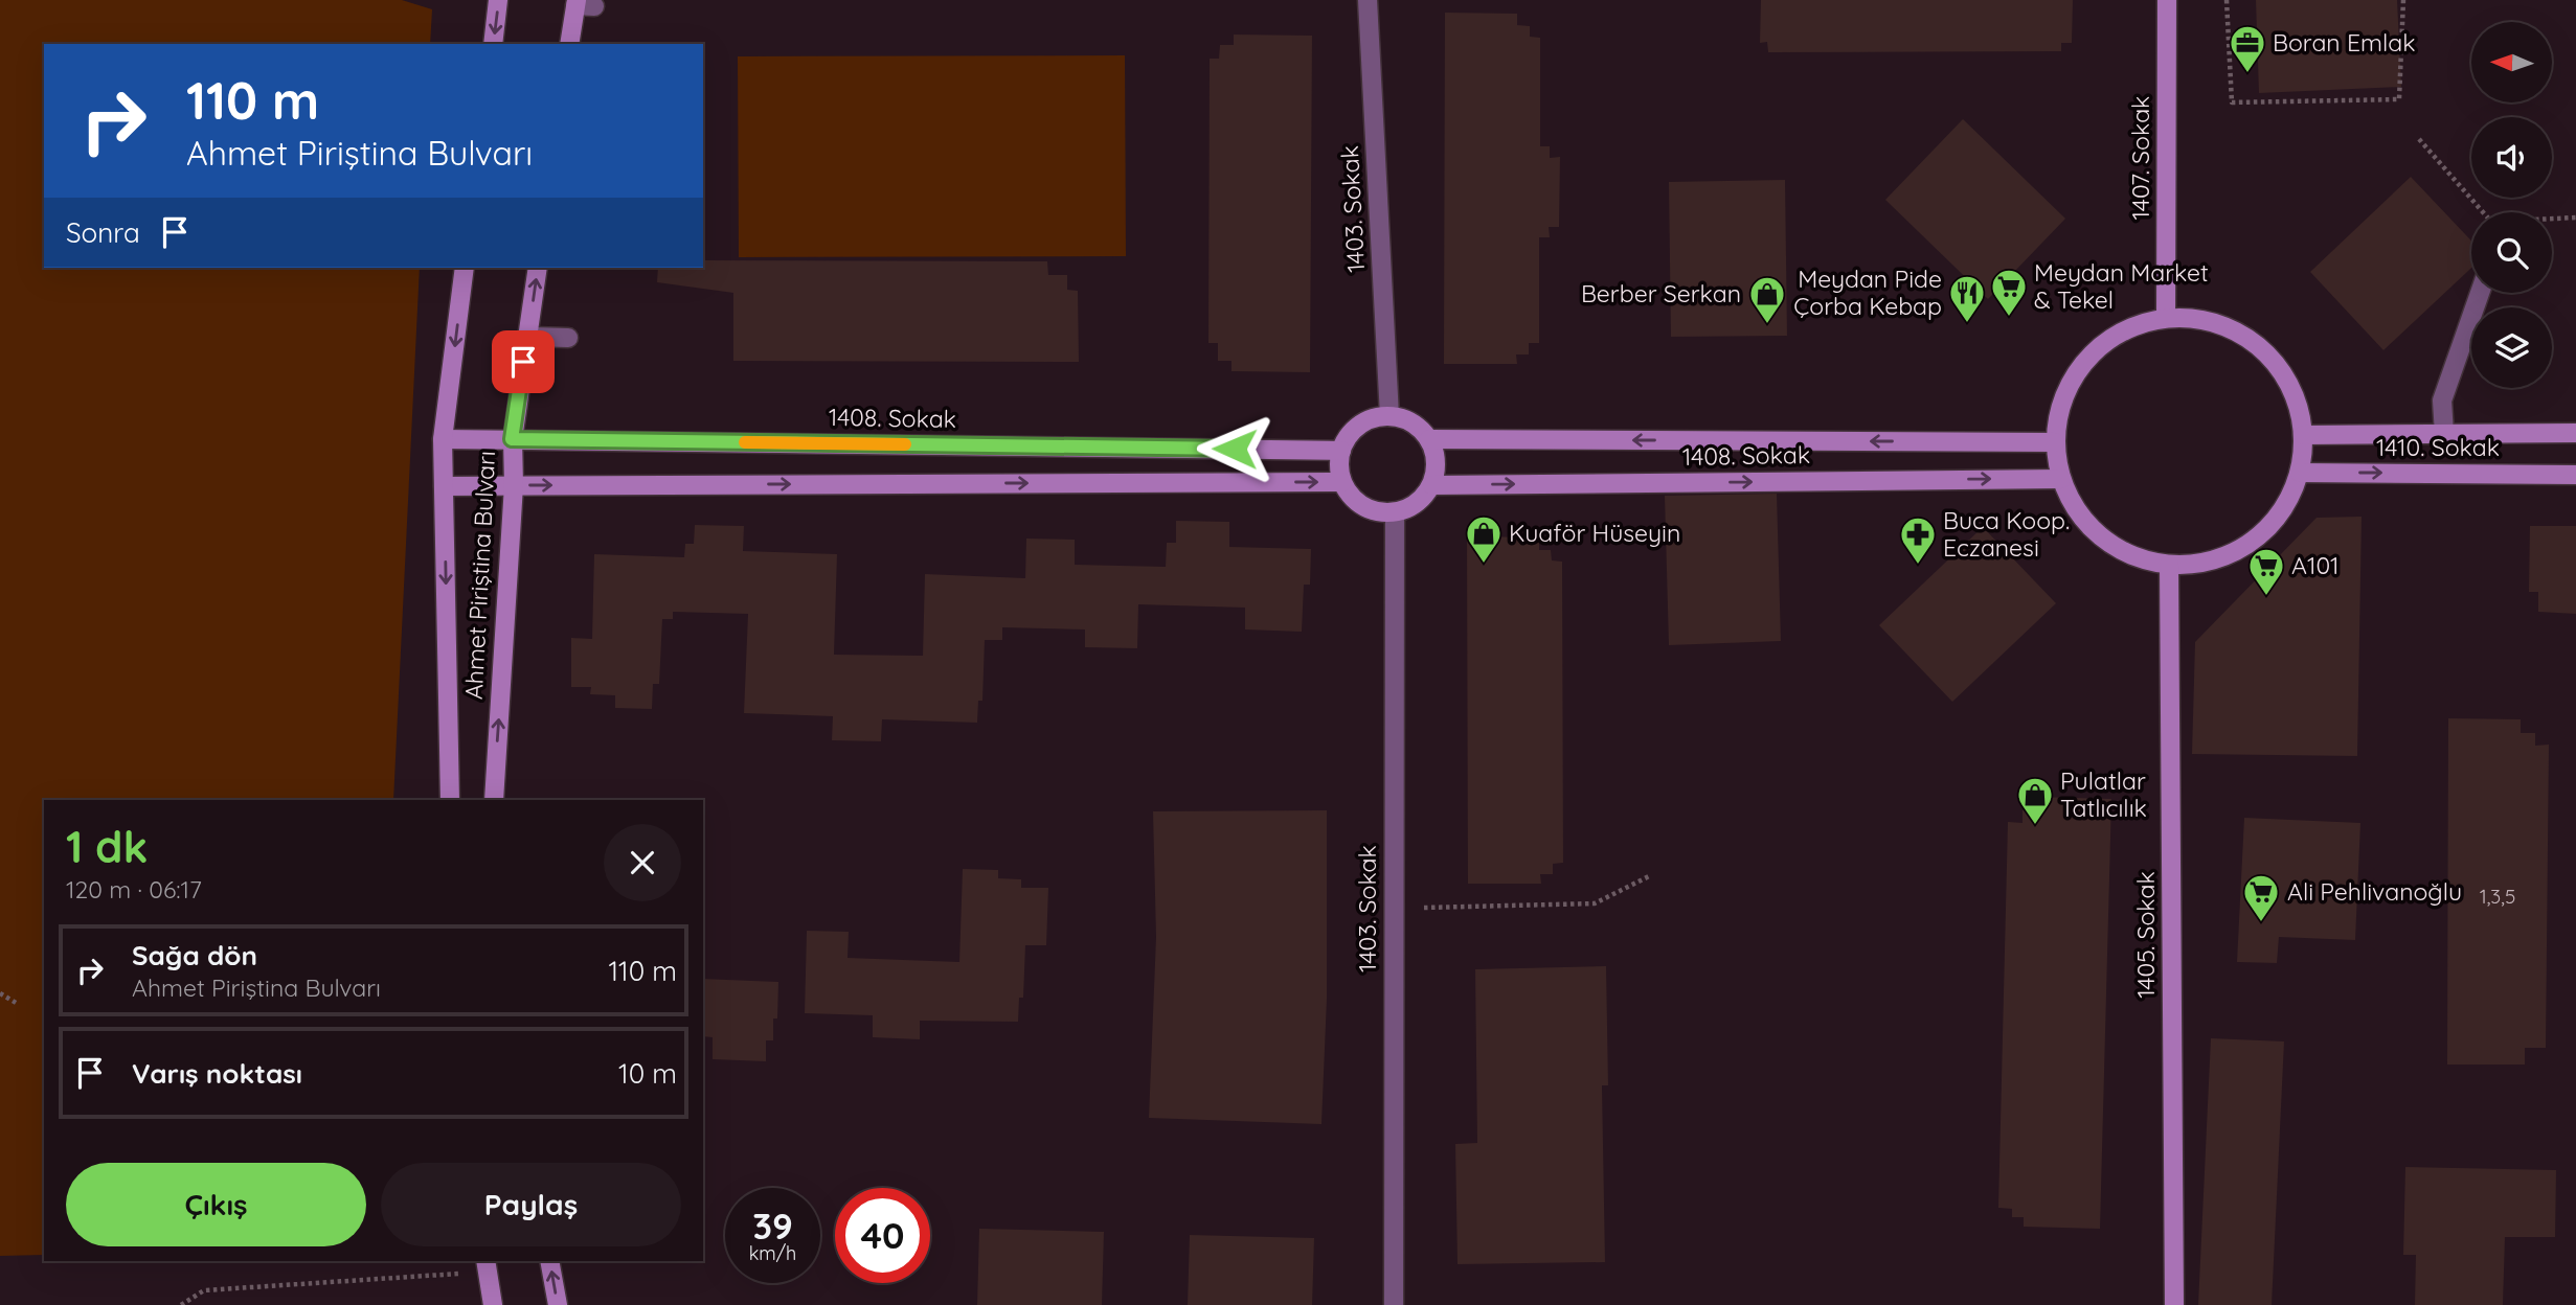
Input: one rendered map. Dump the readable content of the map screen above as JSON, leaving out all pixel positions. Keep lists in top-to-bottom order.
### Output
{
  "streets": {
    "street": [
      "1407. Sokak",
      "1403. Sokak",
      "1408. Sokak",
      "1410. Sokak",
      "Ahmet Piriştina Bulvarı",
      "1405. Sokak"
    ]
  },
  "crossings": [
    ["1407. Sokak", "1408. Sokak"],
    ["1407. Sokak", "1410. Sokak"],
    ["1407. Sokak", "1405. Sokak"],
    ["1403. Sokak", "1408. Sokak"],
    ["1408. Sokak", "1410. Sokak"],
    ["1408. Sokak", "Ahmet Piriştina Bulvarı"],
    ["1408. Sokak", "1405. Sokak"],
    ["1410. Sokak", "1405. Sokak"]
  ],
  "places": {
    "office": ["Boran Emlak"],
    "supermarket": ["Meydan Market & Tekel", "A101", "Ali Pehlivanoğlu"],
    "restaurant": ["Meydan Pide Çorba Kebap"],
    "shop": ["Berber Serkan", "Kuaför Hüseyin", "Pulatlar Tatlıcılık"],
    "pharmacy": ["Buca Koop. Eczanesi"]
  },
  "house_numbers": ["1,3,5"],
  "north": "left",
  "page": {
    "turn": ["110 m", "Ahmet Piriştina Bulvarı"],
    "then": "Sonra",
    "heading": ["1 dk", "120 m · 06:17"],
    "list": [
      {
        "name": "Sağa dön",
        "note": "Ahmet Piriştina Bulvarı",
        "value": "110 m"
      },
      {
        "name": "Varış noktası",
        "value": "10 m"
      }
    ],
    "buttons": ["Çıkış", "Paylaş"],
    "speed": "39 km/h",
    "limit": "40"
  }
}
